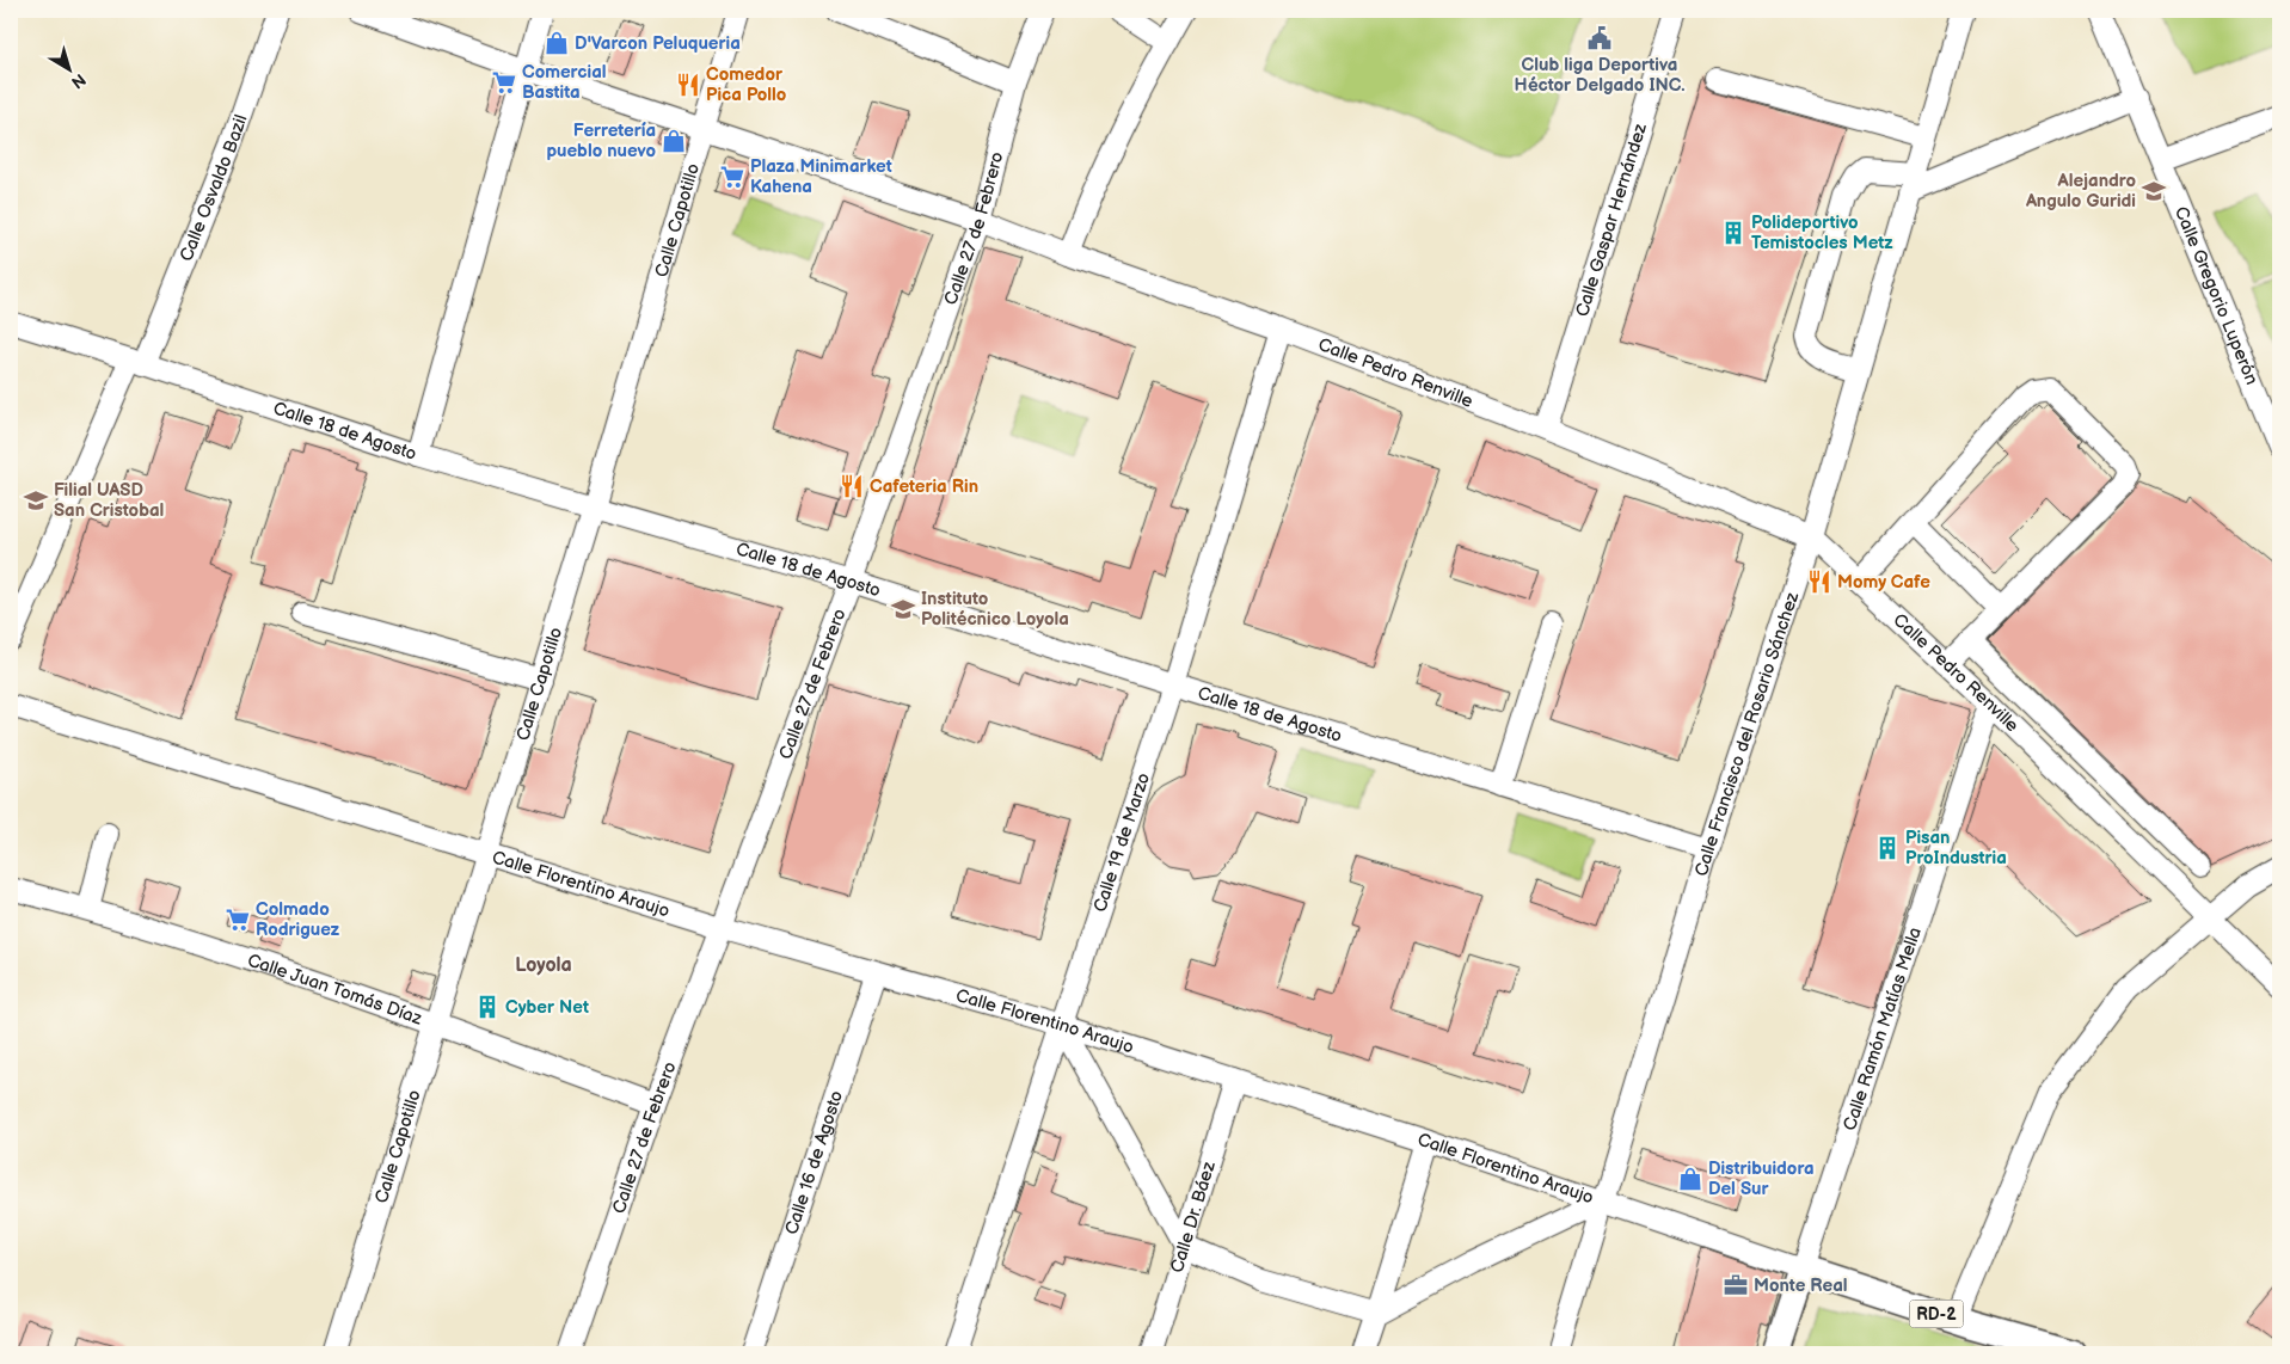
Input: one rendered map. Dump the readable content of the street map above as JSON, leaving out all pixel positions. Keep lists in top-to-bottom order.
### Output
{
  "streets": {
    "main road": ["Calle Florentino Araujo", "Calle Ramón Matías Mella", "RD-2"],
    "street": [
      "Calle Osvaldo Bazil",
      "Calle Capotillo",
      "Calle Gaspar Hernández",
      "Calle 27 de Febrero",
      "Calle Gregorio Luperón",
      "Calle Pedro Renville",
      "Calle 18 de Agosto",
      "Calle Francisco del Rosario Sánchez",
      "Calle 19 de Marzo",
      "Calle Juan Tomás Díaz",
      "Calle 16 de Agosto",
      "Calle Dr. Báez"
    ]
  },
  "crossings": [
    ["Calle Osvaldo Bazil", "Calle 18 de Agosto"],
    ["Calle Capotillo", "Calle Pedro Renville"],
    ["Calle Capotillo", "Calle 18 de Agosto"],
    ["Calle Capotillo", "Calle Florentino Araujo"],
    ["Calle Capotillo", "Calle Juan Tomás Díaz"],
    ["Calle Gaspar Hernández", "Calle Pedro Renville"],
    ["Calle 27 de Febrero", "Calle Pedro Renville"],
    ["Calle 27 de Febrero", "Calle 18 de Agosto"],
    ["Calle 27 de Febrero", "Calle Florentino Araujo"],
    ["Calle 27 de Febrero", "Calle Juan Tomás Díaz"],
    ["Calle Pedro Renville", "Calle Francisco del Rosario Sánchez"],
    ["Calle Pedro Renville", "Calle 19 de Marzo"],
    ["Calle Pedro Renville", "Calle Ramón Matías Mella"],
    ["Calle 18 de Agosto", "Calle Francisco del Rosario Sánchez"],
    ["Calle 18 de Agosto", "Calle 19 de Marzo"],
    ["Calle Francisco del Rosario Sánchez", "Calle Florentino Araujo"],
    ["Calle 19 de Marzo", "Calle Florentino Araujo"],
    ["Calle Florentino Araujo", "Calle Ramón Matías Mella"],
    ["Calle Florentino Araujo", "Calle 16 de Agosto"],
    ["Calle Florentino Araujo", "Calle Dr. Báez"]
  ],
  "districts": ["Loyola"],
  "places": {
    "public building": ["Club liga Deportiva Héctor Delgado INC."],
    "shop": ["D'Varcon Peluqueria", "Ferretería pueblo nuevo", "Distribuidora Del Sur"],
    "supermarket": ["Comercial Bastita", "Plaza Minimarket Kahena", "Colmado Rodriguez"],
    "restaurant": ["Comedor Pica Pollo", "Cafeteria Rin", "Momy Cafe"],
    "school or university": ["Alejandro Angulo Guridi", "Filial UASD San Cristobal", "Instituto Politécnico Loyola"],
    "building": ["Polideportivo Temistocles Metz", "Pisan ProIndustria", "Cyber Net"],
    "office": ["Monte Real"]
  },
  "north": "bottom right"
}
